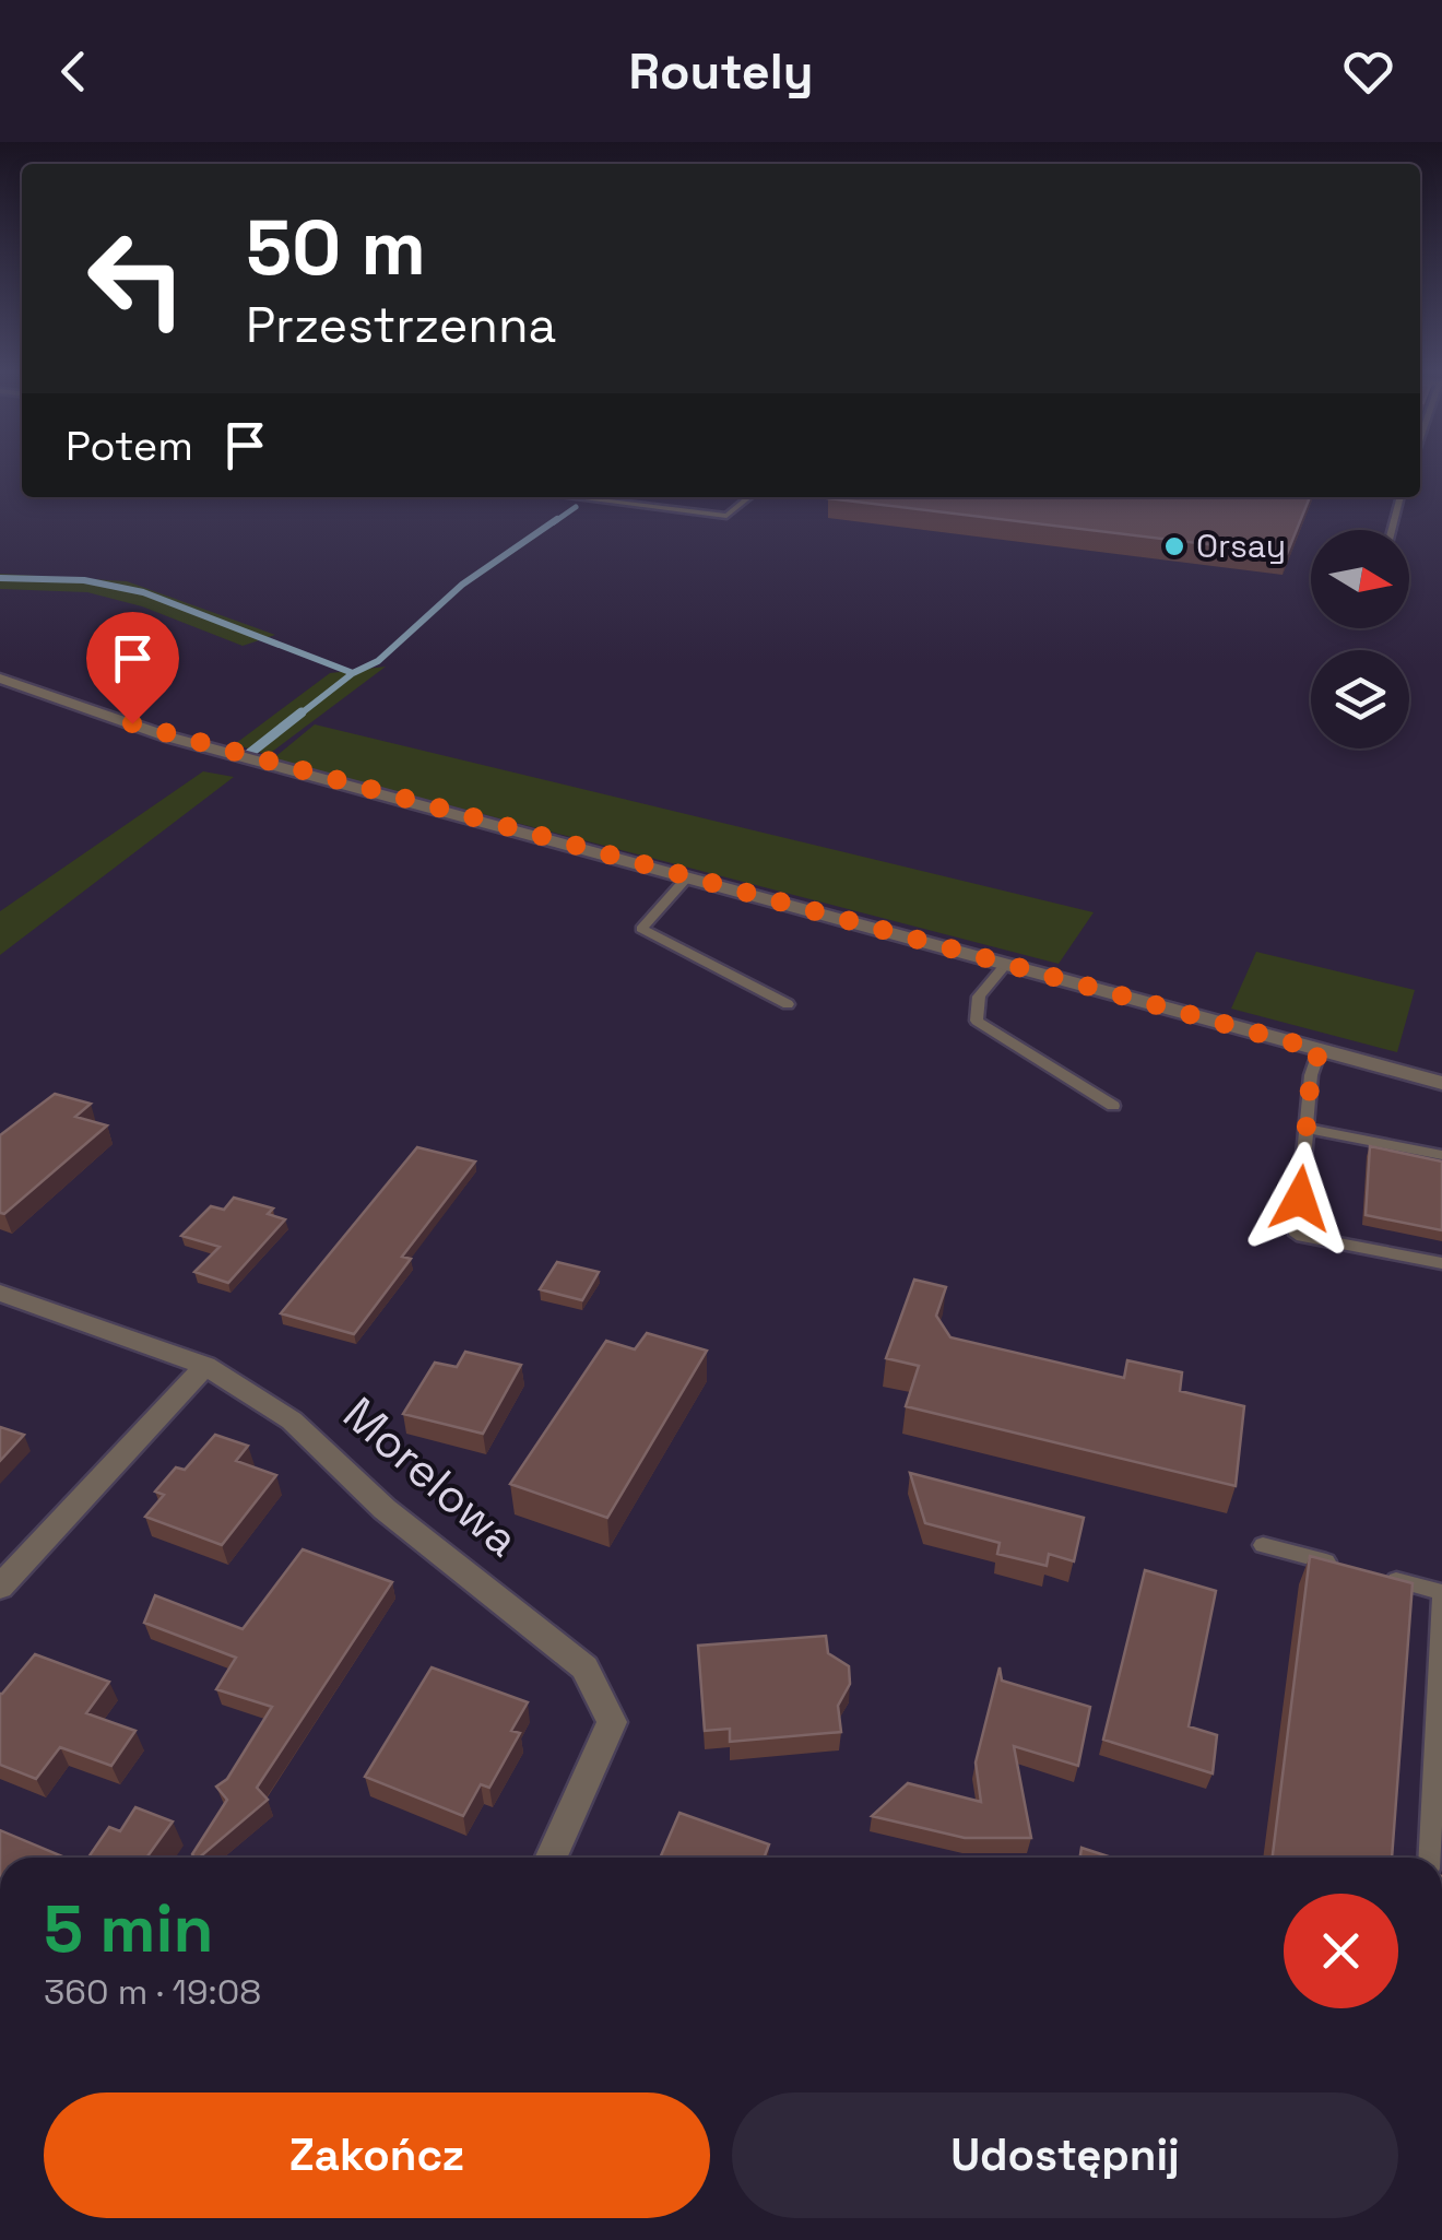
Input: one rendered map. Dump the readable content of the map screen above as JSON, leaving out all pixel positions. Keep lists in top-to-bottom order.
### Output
{
  "streets": {
    "street": ["Morelowa"]
  },
  "places": ["Orsay"],
  "north": "right",
  "page": {
    "header": "Routely",
    "turn": ["50 m", "Przestrzenna"],
    "then": "Potem",
    "heading": ["5 min", "360 m · 19:08"],
    "buttons": ["Zakończ", "Udostępnij"]
  }
}
